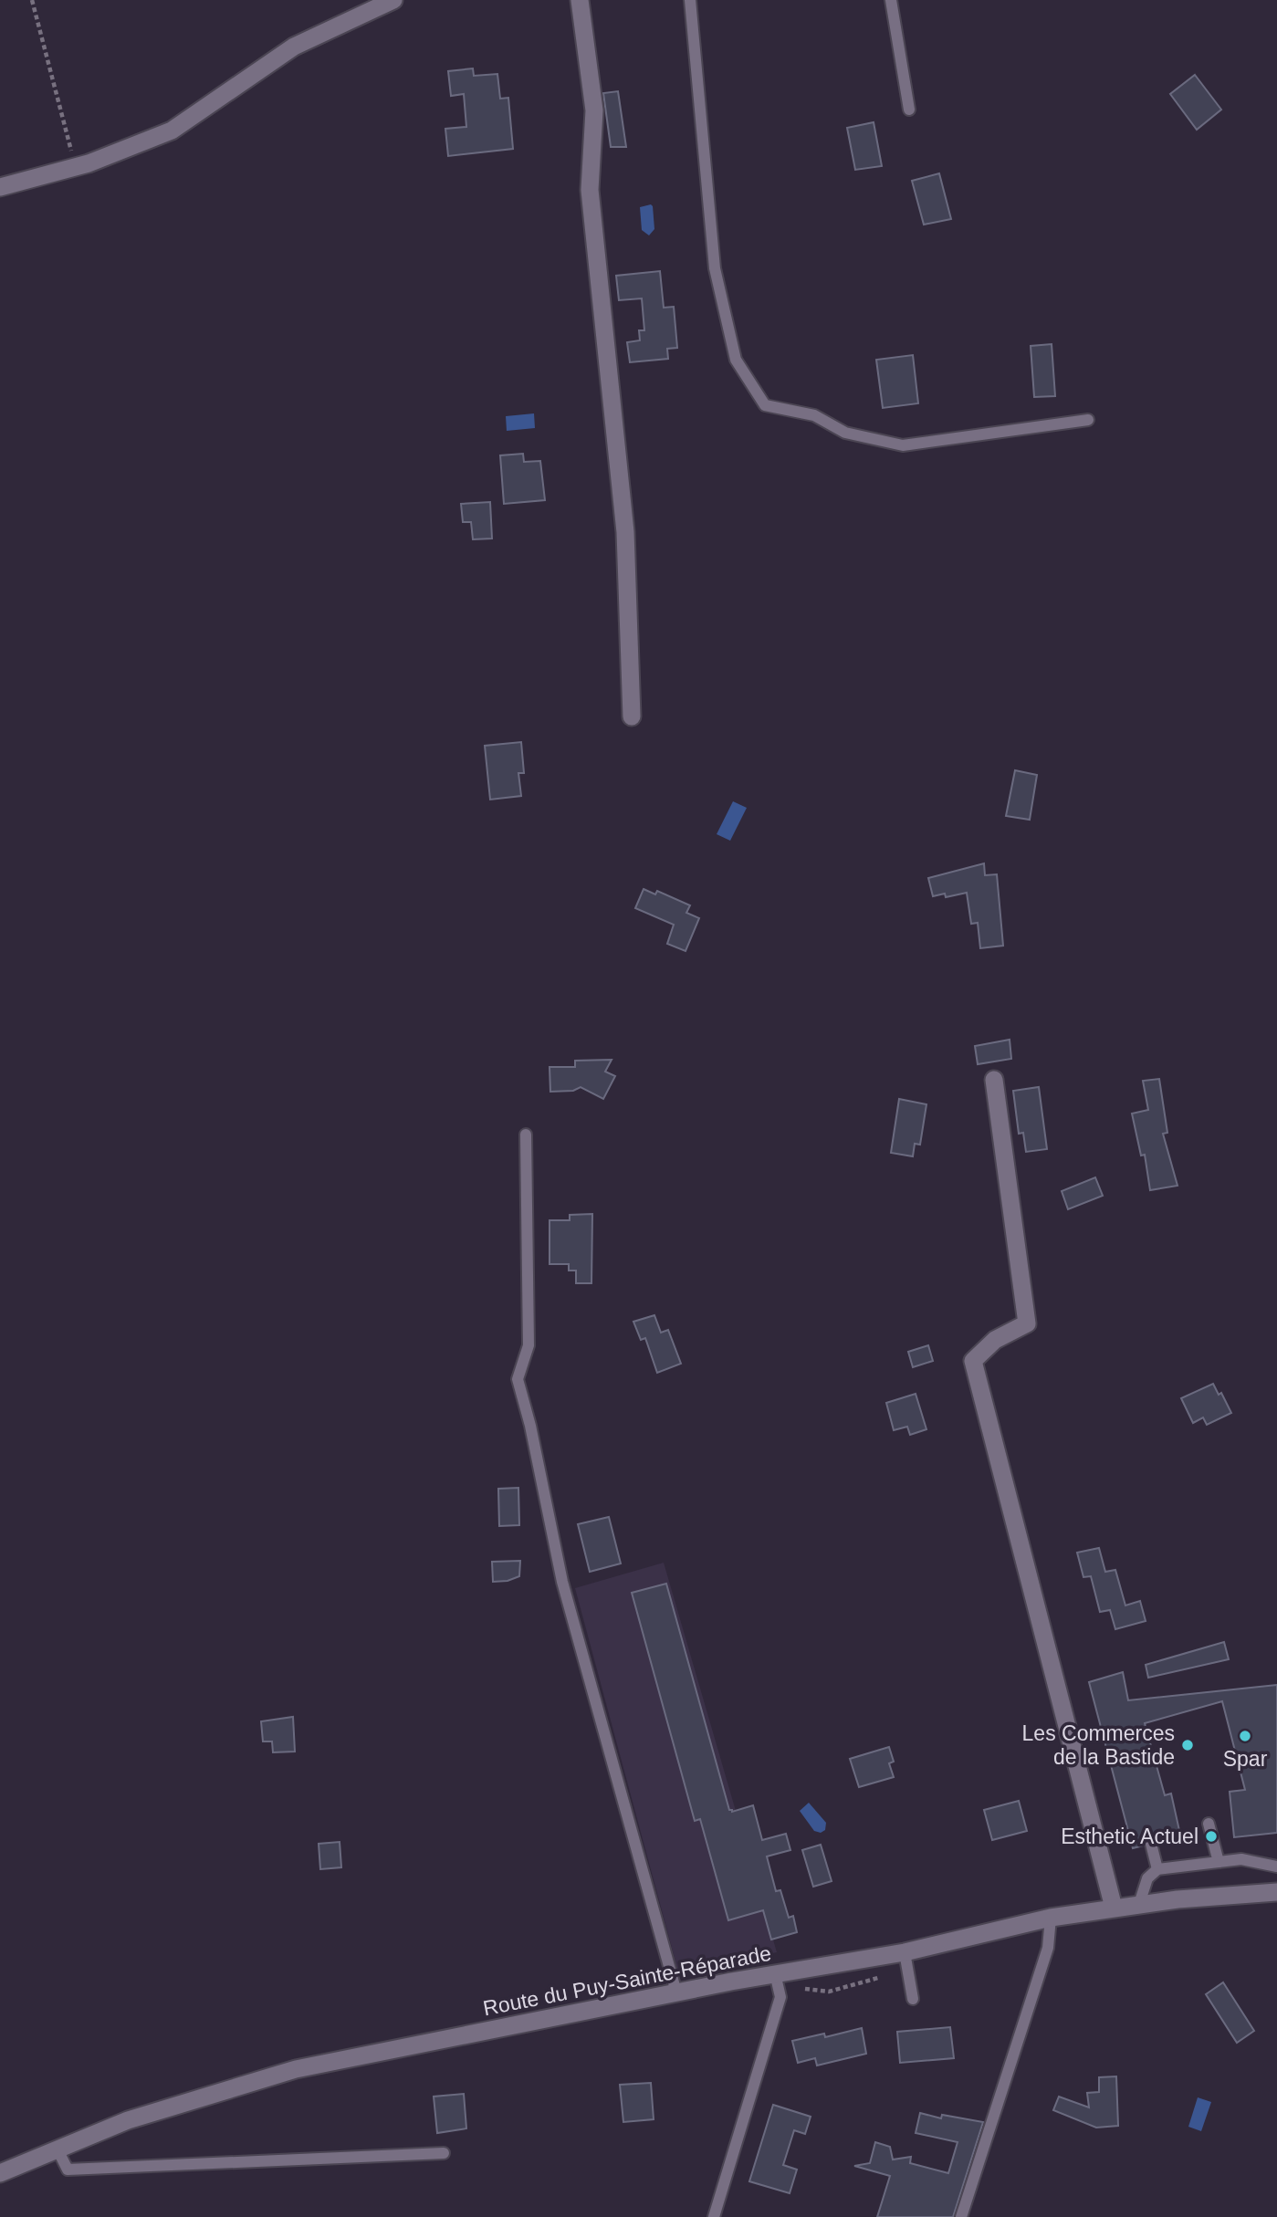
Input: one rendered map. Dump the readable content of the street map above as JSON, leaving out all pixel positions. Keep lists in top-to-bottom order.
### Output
{
  "streets": {
    "street": ["Route du Puy-Sainte-Réparade"]
  },
  "places": ["Spar", "Les Commerces de la Bastide", "Esthetic Actuel"]
}
